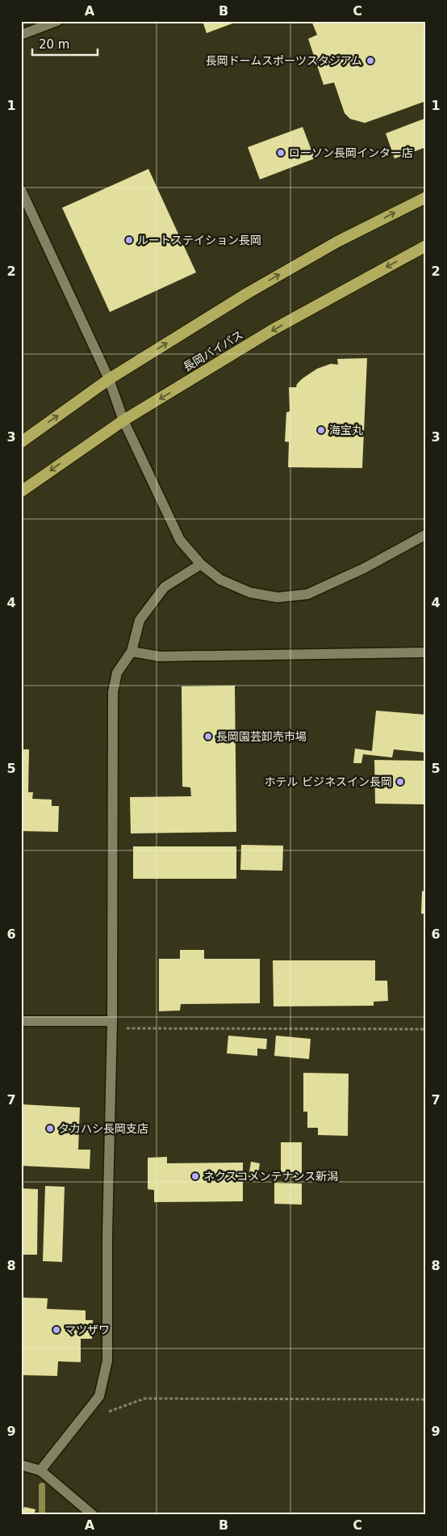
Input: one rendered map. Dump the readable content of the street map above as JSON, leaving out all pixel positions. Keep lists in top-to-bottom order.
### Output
{
  "streets": {
    "highway": ["長岡バイパス"]
  },
  "places": [
    "長岡ドームスポーツスタジアム",
    "ローソン長岡インター店",
    "ルートステイション長岡",
    "海宝丸",
    "長岡園芸卸売市場",
    "ホテル ビジネスイン長岡",
    "タカハシ長岡支店",
    "ネクスコメンテナンス新潟",
    "マツザワ"
  ],
  "scale_bar": "20 m",
  "grid": {
    "columns": ["A", "B", "C"],
    "rows": [
      "1",
      "2",
      "3",
      "4",
      "5",
      "6",
      "7",
      "8",
      "9"
    ]
  }
}
